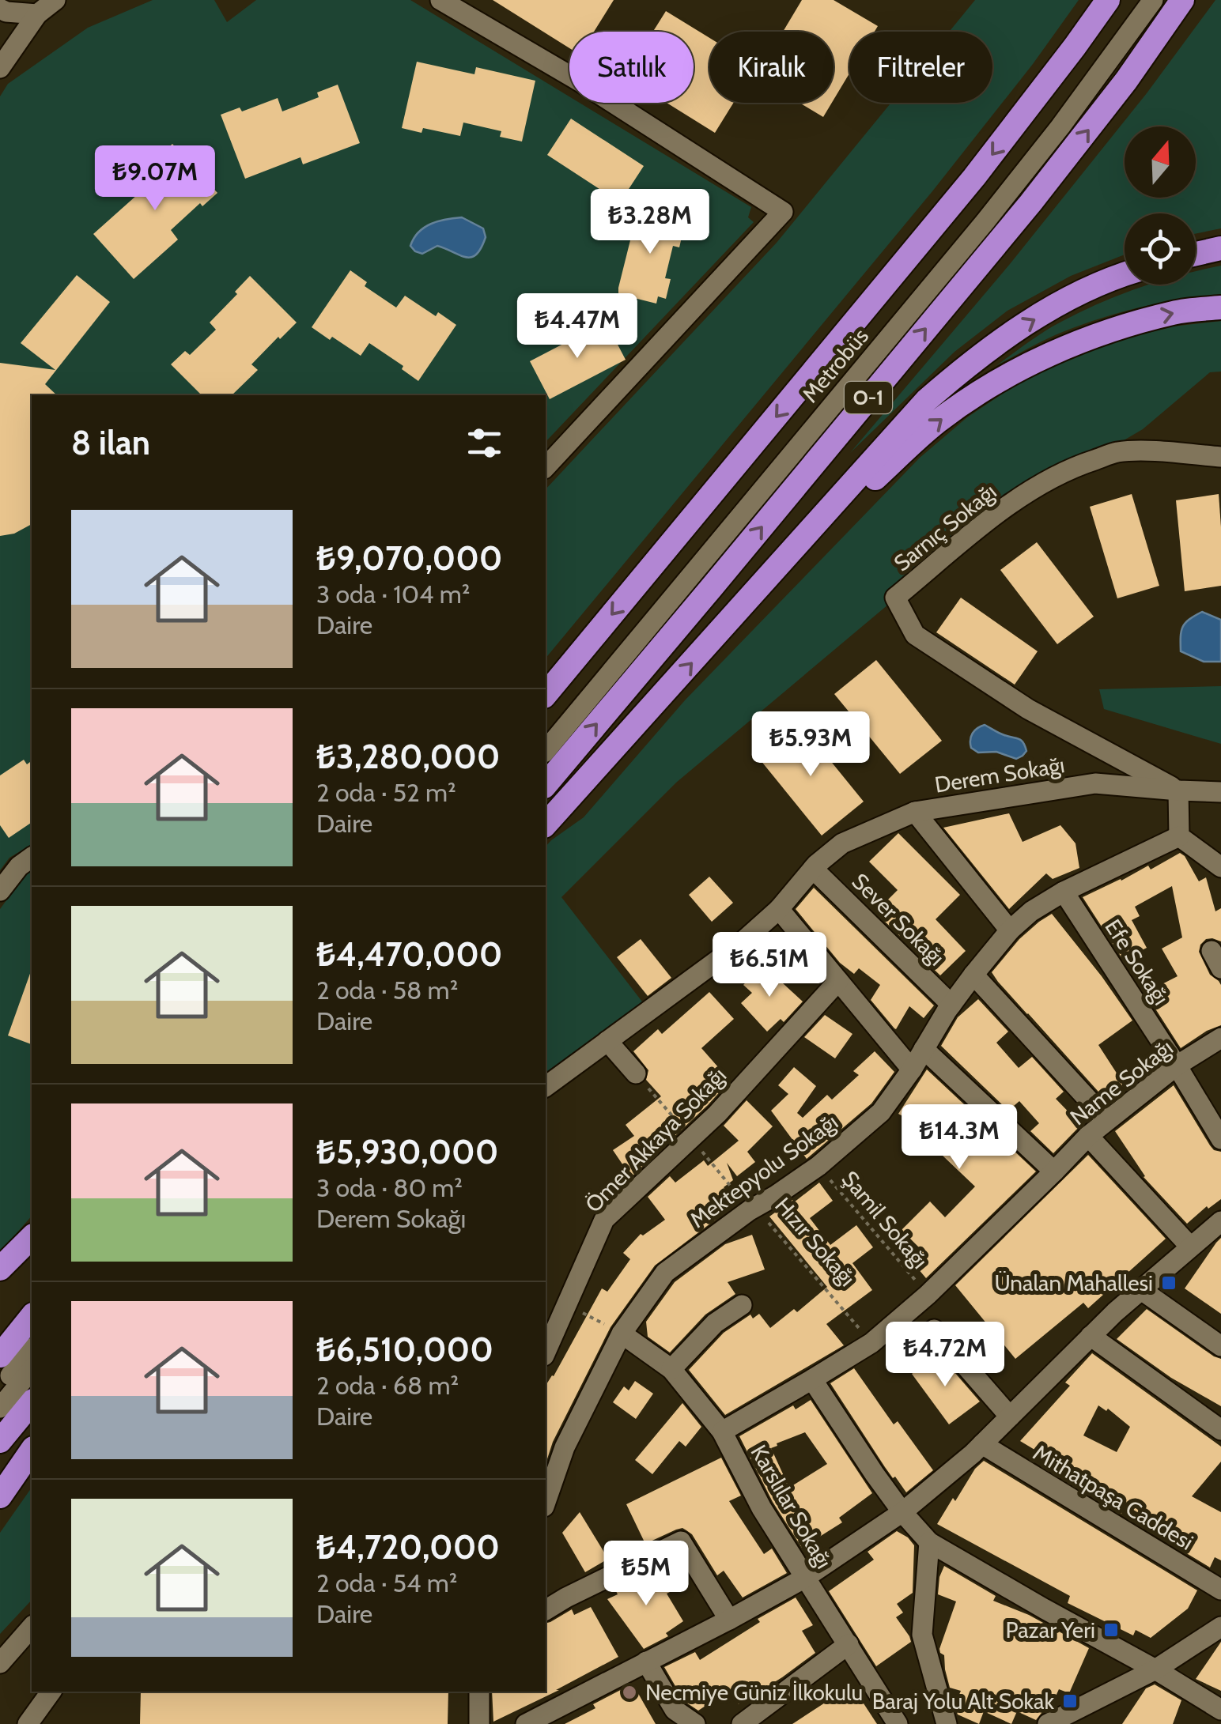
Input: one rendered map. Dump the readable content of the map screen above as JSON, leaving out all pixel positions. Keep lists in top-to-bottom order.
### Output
{
  "streets": {
    "highway": ["O-1"],
    "street": [
      "Metrobüs",
      "Sarnıç Sokağı",
      "Derem Sokağı",
      "Sever Sokağı",
      "Efe Sokağı",
      "Name Sokağı",
      "Ömer Akkaya Sokağı",
      "Mektepyolu Sokağı",
      "Mithatpaşa Caddesi",
      "Karslılar Sokağı"
    ],
    "path": ["Şamil Sokağı", "Hızır Sokağı"]
  },
  "crossings": [
    ["Sarnıç Sokağı", "Derem Sokağı"],
    ["Derem Sokağı", "Sever Sokağı"],
    ["Sever Sokağı", "Mektepyolu Sokağı"],
    ["Efe Sokağı", "Name Sokağı"],
    ["Efe Sokağı", "Mektepyolu Sokağı"],
    ["Name Sokağı", "Şamil Sokağı"],
    ["Name Sokağı", "Hızır Sokağı"],
    ["Name Sokağı", "Karslılar Sokağı"],
    ["Ömer Akkaya Sokağı", "Hızır Sokağı"],
    ["Mektepyolu Sokağı", "Şamil Sokağı"],
    ["Mektepyolu Sokağı", "Hızır Sokağı"],
    ["Mektepyolu Sokağı", "Karslılar Sokağı"]
  ],
  "places": {
    "transit": ["Ünalan Mahallesi", "Pazar Yeri", "Baraj Yolu Alt Sokak"],
    "other": ["Necmiye Güniz İlkokulu"]
  },
  "north": "top",
  "page": {
    "chip": ["Satılık", "Kiralık", "Filtreler"],
    "price": [
      "₺9.07M",
      "₺3.28M",
      "₺4.47M",
      "₺5.93M",
      "₺6.51M",
      "₺14.3M",
      "₺4.72M",
      "₺5M"
    ],
    "heading": "8 ilan",
    "list": [
      {
        "name": "₺9,070,000",
        "note": "3 oda · 104 m² · Daire"
      },
      {
        "name": "₺3,280,000",
        "note": "2 oda · 52 m² · Daire"
      },
      {
        "name": "₺4,470,000",
        "note": "2 oda · 58 m² · Daire"
      },
      {
        "name": "₺5,930,000",
        "note": "3 oda · 80 m² · Derem Sokağı"
      },
      {
        "name": "₺6,510,000",
        "note": "2 oda · 68 m² · Daire"
      },
      {
        "name": "₺4,720,000",
        "note": "2 oda · 54 m² · Daire"
      }
    ]
  }
}
